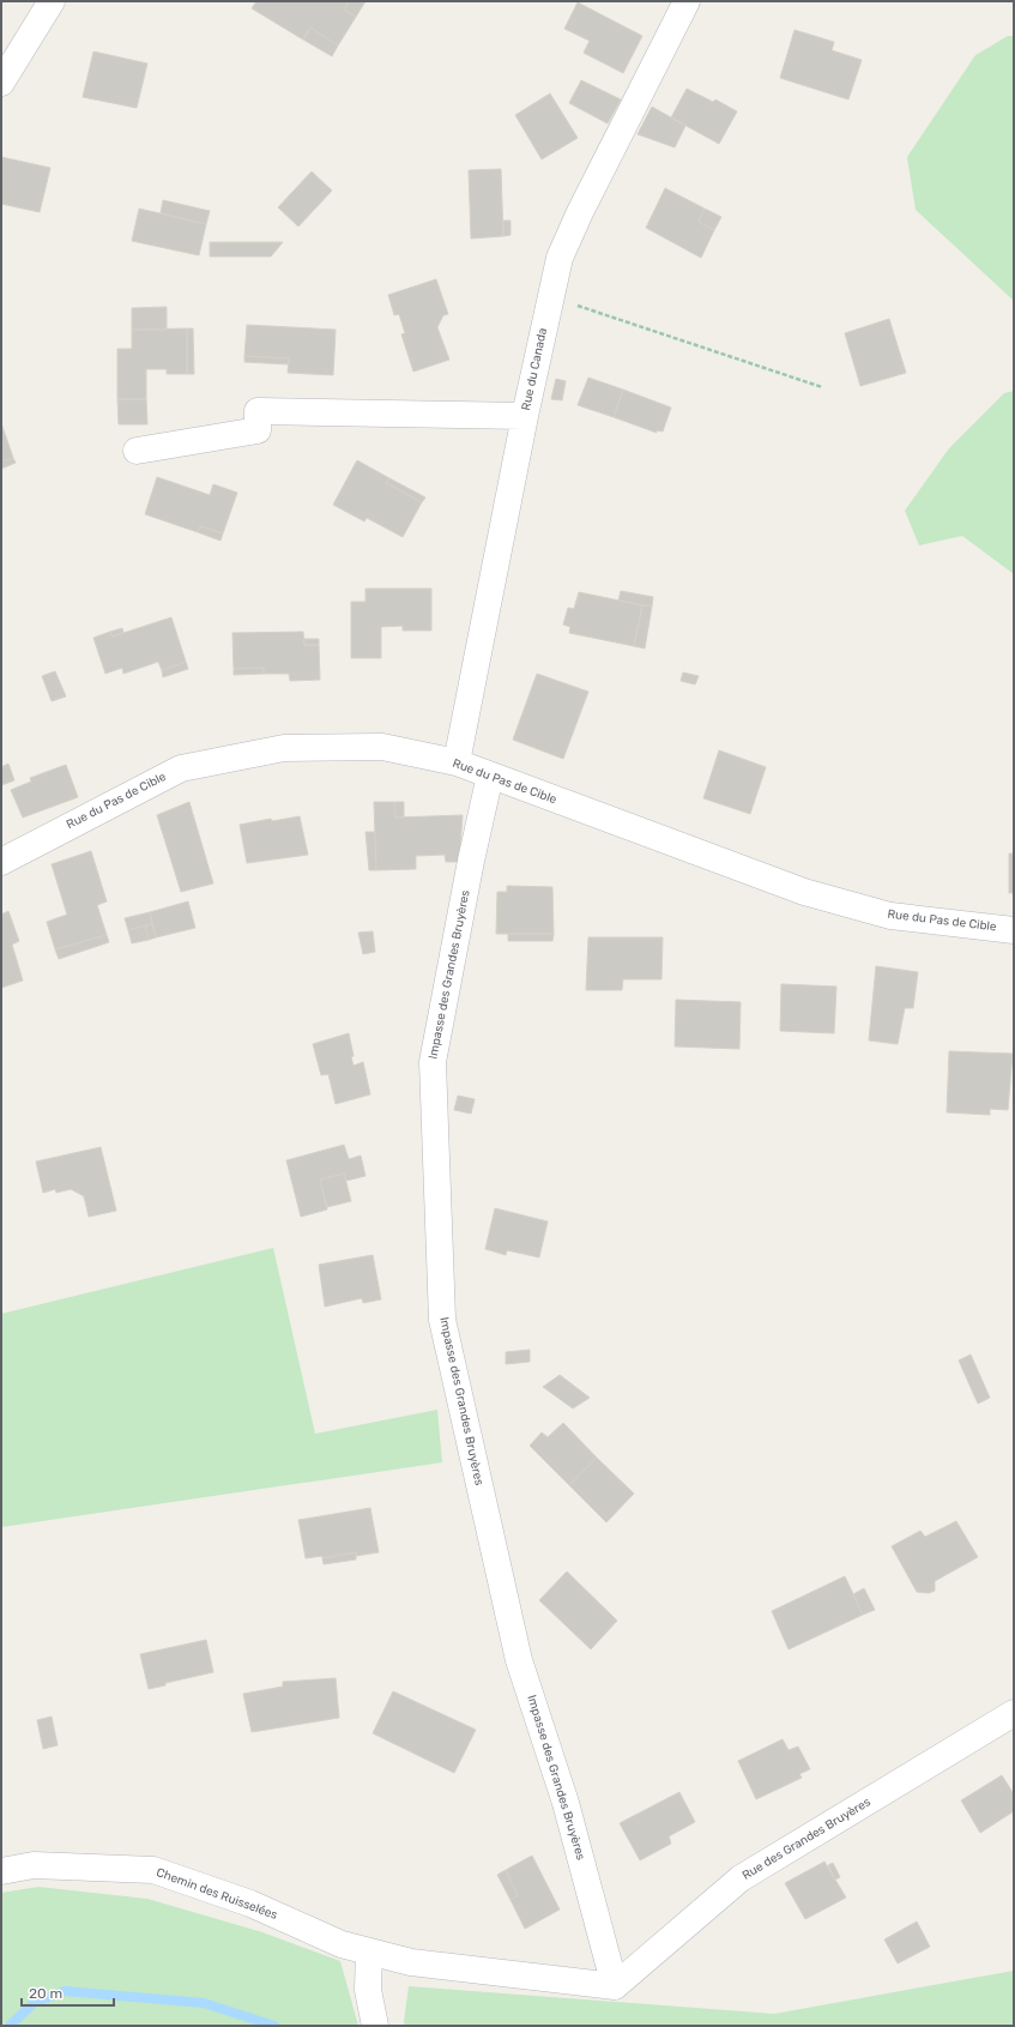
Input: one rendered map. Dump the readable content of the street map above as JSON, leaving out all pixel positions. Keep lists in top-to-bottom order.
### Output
{
  "streets": {
    "street": [
      "Rue du Canada",
      "Rue du Pas de Cible",
      "Impasse des Grandes Bruyères",
      "Rue des Grandes Bruyères",
      "Chemin des Ruisselées"
    ]
  },
  "crossings": [
    ["Rue du Canada", "Rue du Pas de Cible"],
    ["Rue du Pas de Cible", "Impasse des Grandes Bruyères"],
    ["Impasse des Grandes Bruyères", "Rue des Grandes Bruyères"],
    ["Impasse des Grandes Bruyères", "Chemin des Ruisselées"],
    ["Rue des Grandes Bruyères", "Chemin des Ruisselées"]
  ],
  "scale_bar": "20 m"
}
